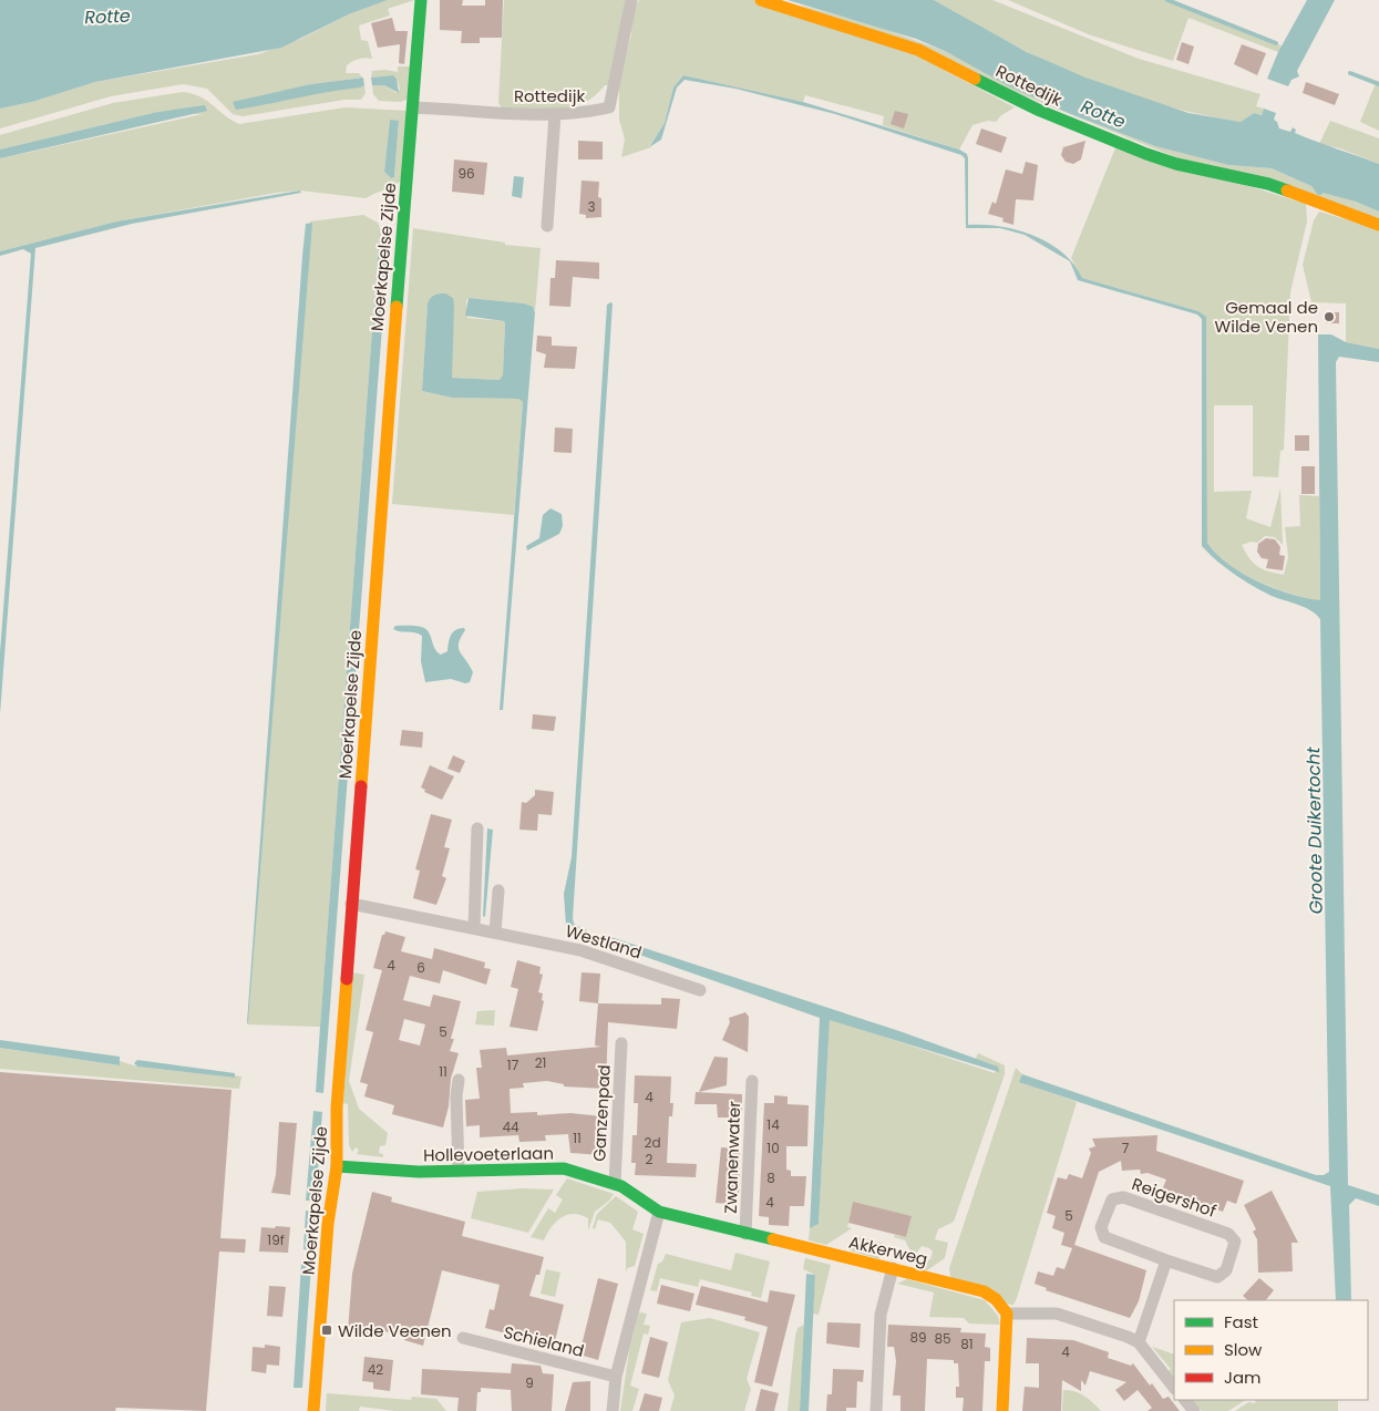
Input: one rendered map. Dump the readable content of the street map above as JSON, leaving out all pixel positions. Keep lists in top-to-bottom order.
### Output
{
  "streets": {
    "street": [
      "Rottedijk",
      "Moerkapelse Zijde",
      "Westland",
      "Ganzenpad",
      "Hollevoeterlaan",
      "Zwanenwater",
      "Reigershof",
      "Akkerweg",
      "Schieland"
    ]
  },
  "crossings": [
    ["Rottedijk", "Moerkapelse Zijde"],
    ["Moerkapelse Zijde", "Westland"],
    ["Moerkapelse Zijde", "Hollevoeterlaan"],
    ["Ganzenpad", "Hollevoeterlaan"],
    ["Hollevoeterlaan", "Akkerweg"],
    ["Zwanenwater", "Akkerweg"]
  ],
  "water": ["Rotte", "Groote Duikertocht"],
  "places": {
    "other": ["Gemaal de Wilde Venen"],
    "transit": ["Wilde Veenen"]
  },
  "house_numbers": [
    "96",
    "3",
    "4",
    "6",
    "5",
    "21",
    "17",
    "11",
    "4",
    "14",
    "44",
    "11",
    "2d",
    "10",
    "7",
    "2",
    "8",
    "4",
    "5",
    "19f",
    "89",
    "85",
    "81",
    "4",
    "42",
    "9"
  ],
  "legend": ["Fast", "Slow", "Jam"]
}
